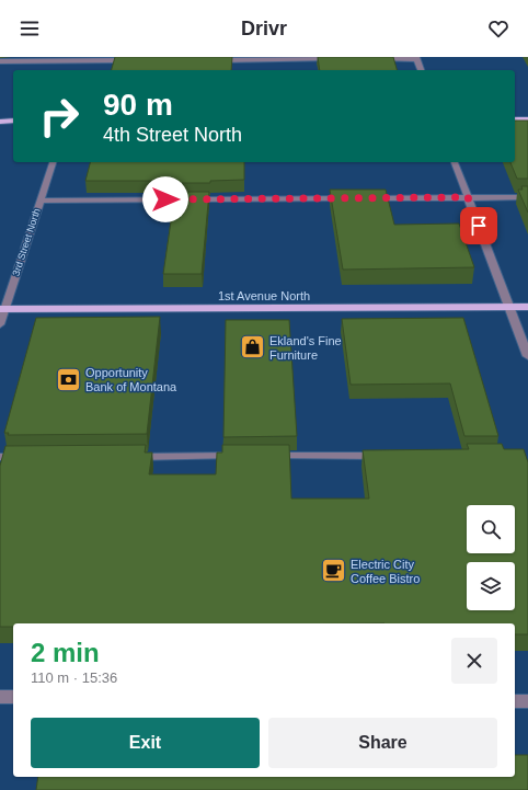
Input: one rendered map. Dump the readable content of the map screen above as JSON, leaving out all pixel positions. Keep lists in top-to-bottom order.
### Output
{
  "streets": {
    "main road": ["1st Avenue North"],
    "street": ["3rd Street North"]
  },
  "crossings": [
    ["3rd Street North", "1st Avenue North"]
  ],
  "places": {
    "shop": ["Ekland's Fine Furniture"],
    "bank": ["Opportunity Bank of Montana"],
    "cafe": ["Electric City Coffee Bistro"]
  },
  "page": {
    "header": "Drivr",
    "turn": ["90 m", "4th Street North"],
    "heading": ["2 min", "110 m · 15:36"],
    "buttons": ["Exit", "Share"]
  }
}
